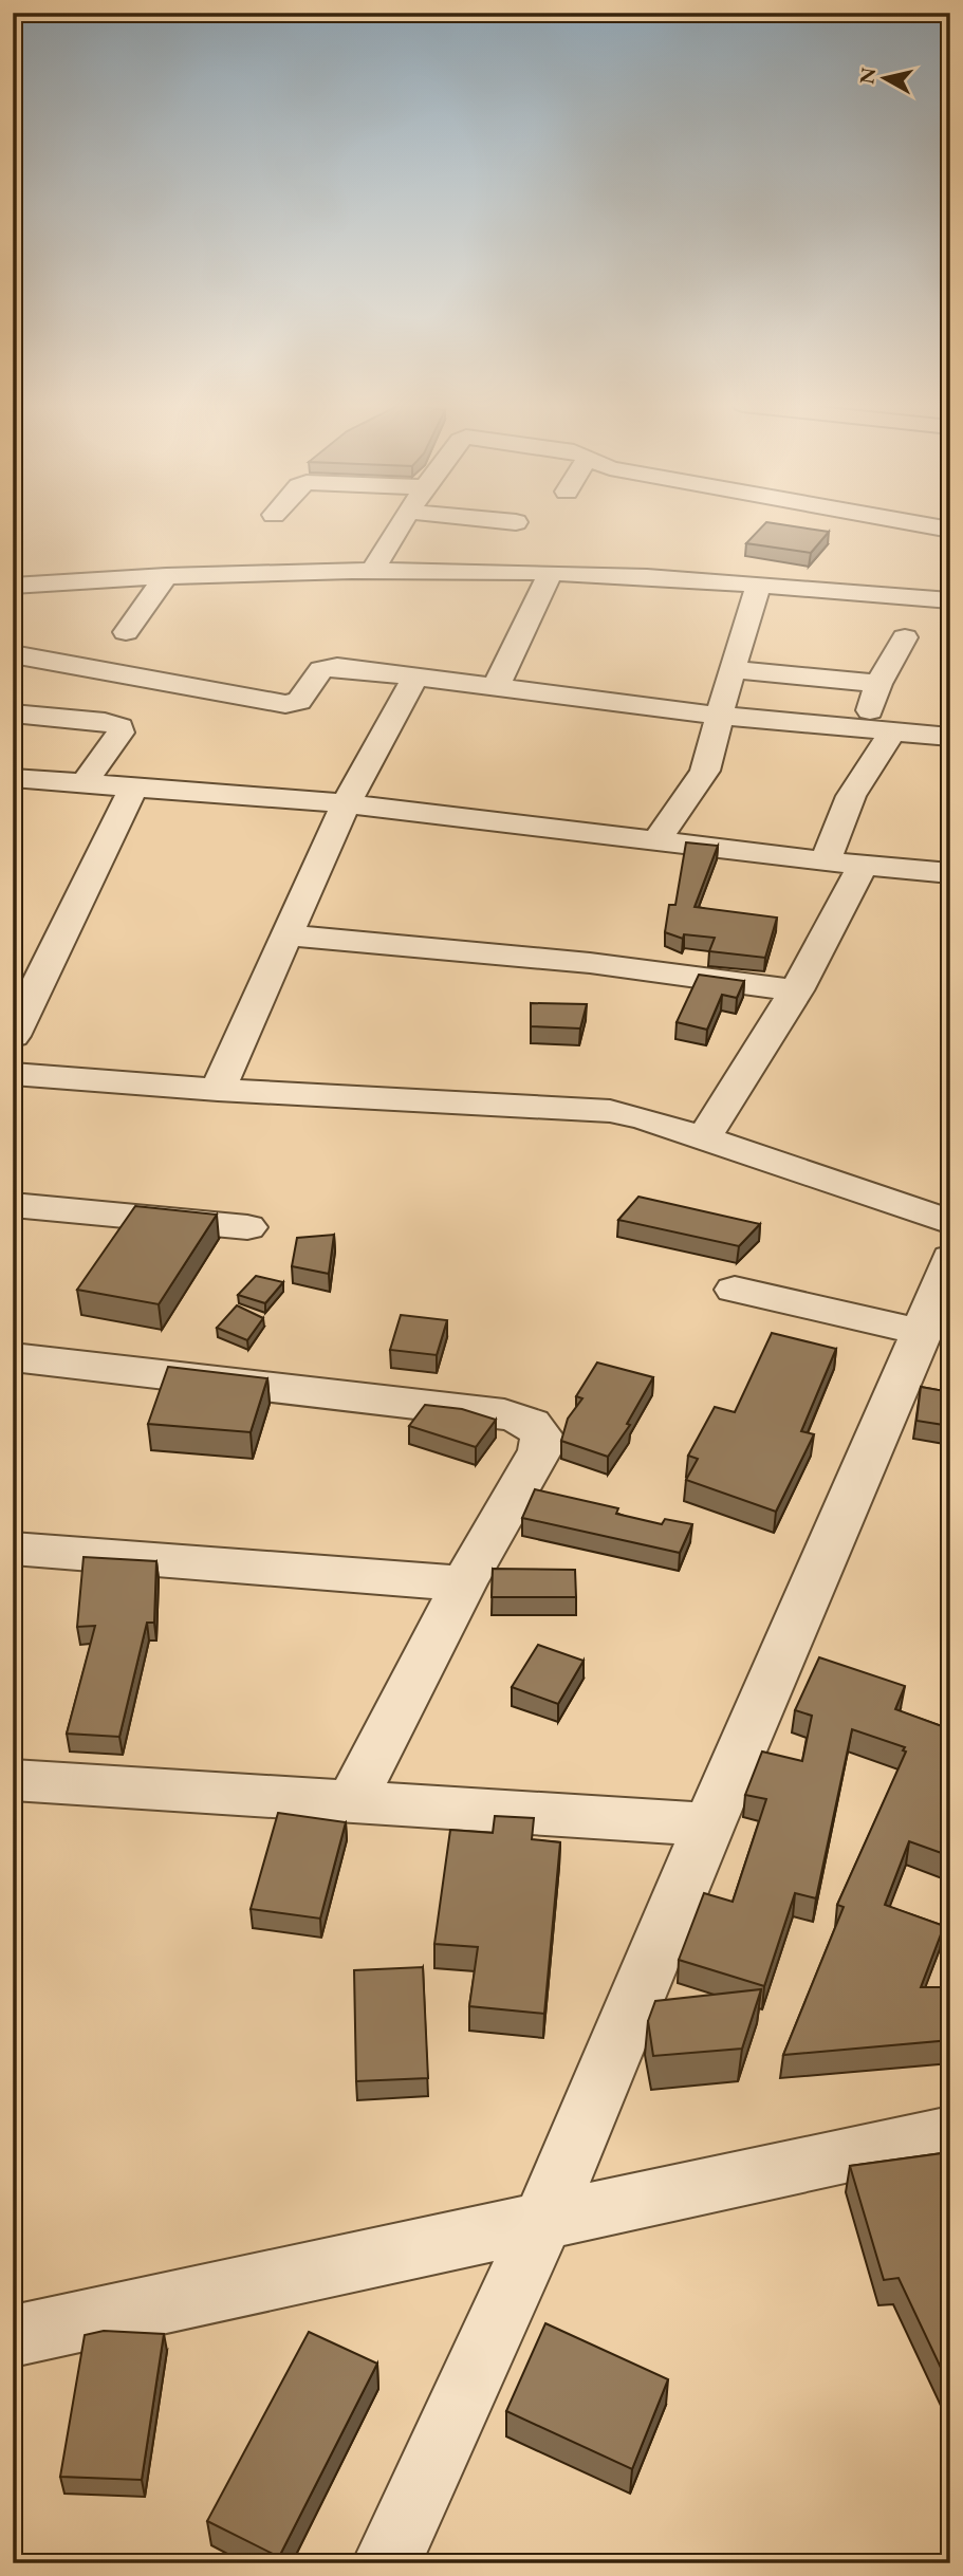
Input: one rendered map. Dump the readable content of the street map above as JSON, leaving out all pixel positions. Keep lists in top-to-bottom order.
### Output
{
  "north": "left"
}
